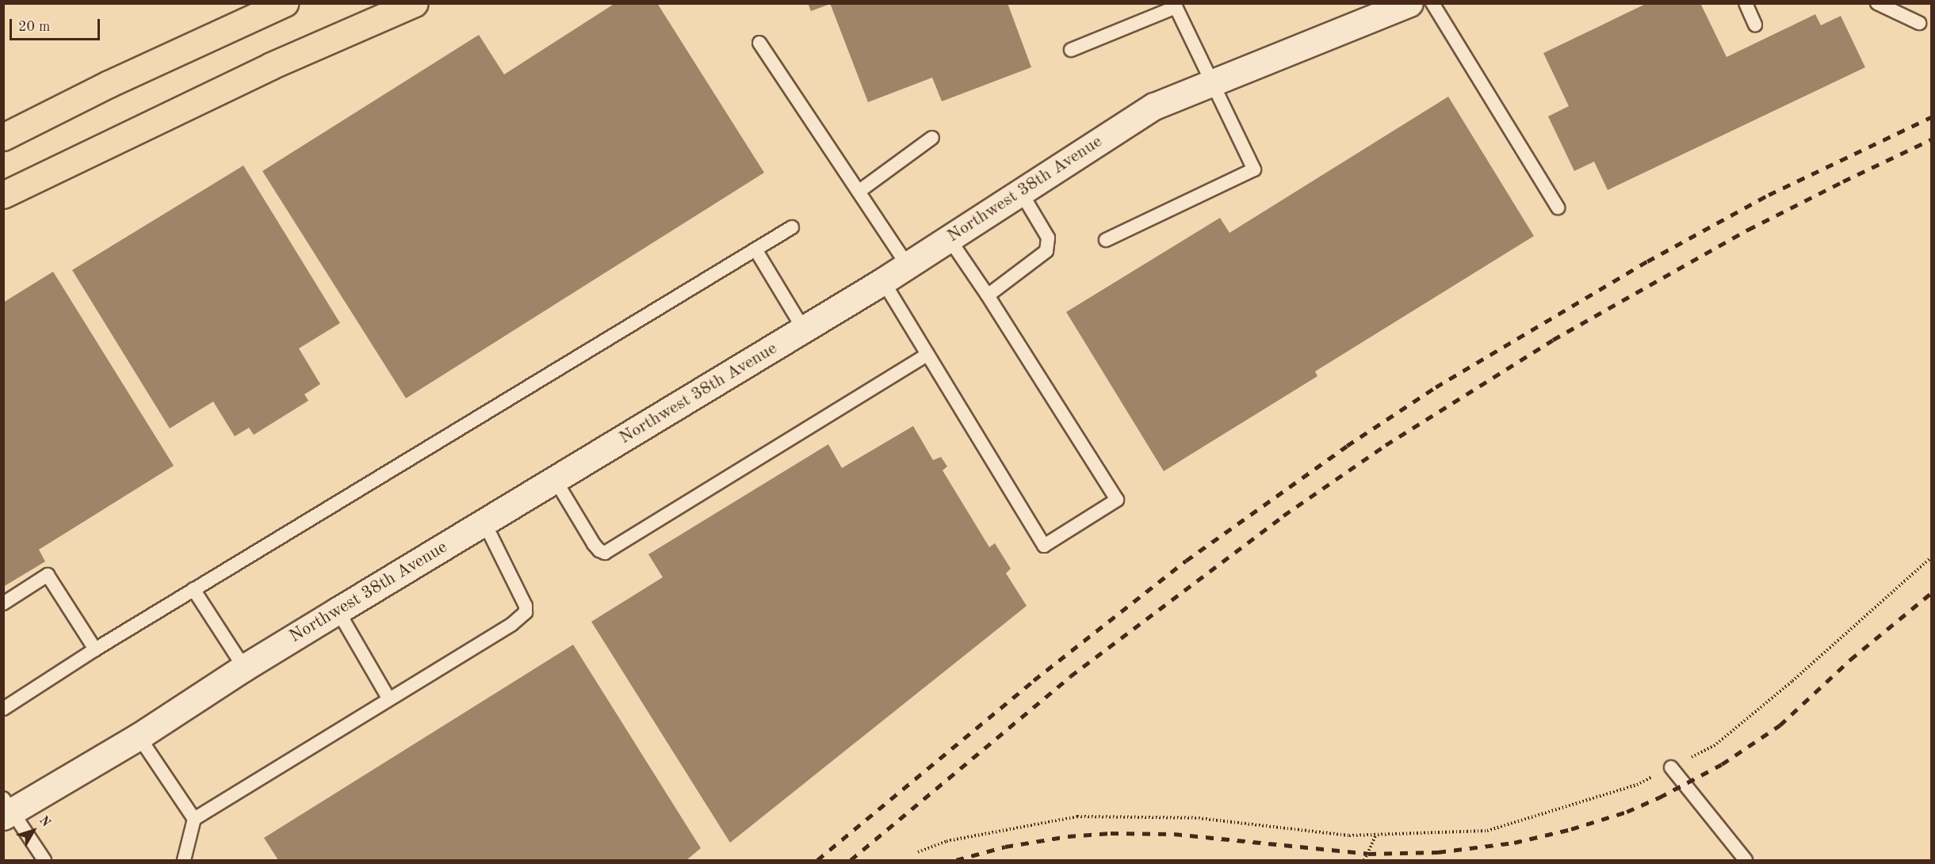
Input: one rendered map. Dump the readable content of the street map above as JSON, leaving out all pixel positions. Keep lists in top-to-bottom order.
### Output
{
  "streets": {
    "street": ["Northwest 38th Avenue"]
  },
  "scale_bar": "20 m",
  "north": "top right"
}
